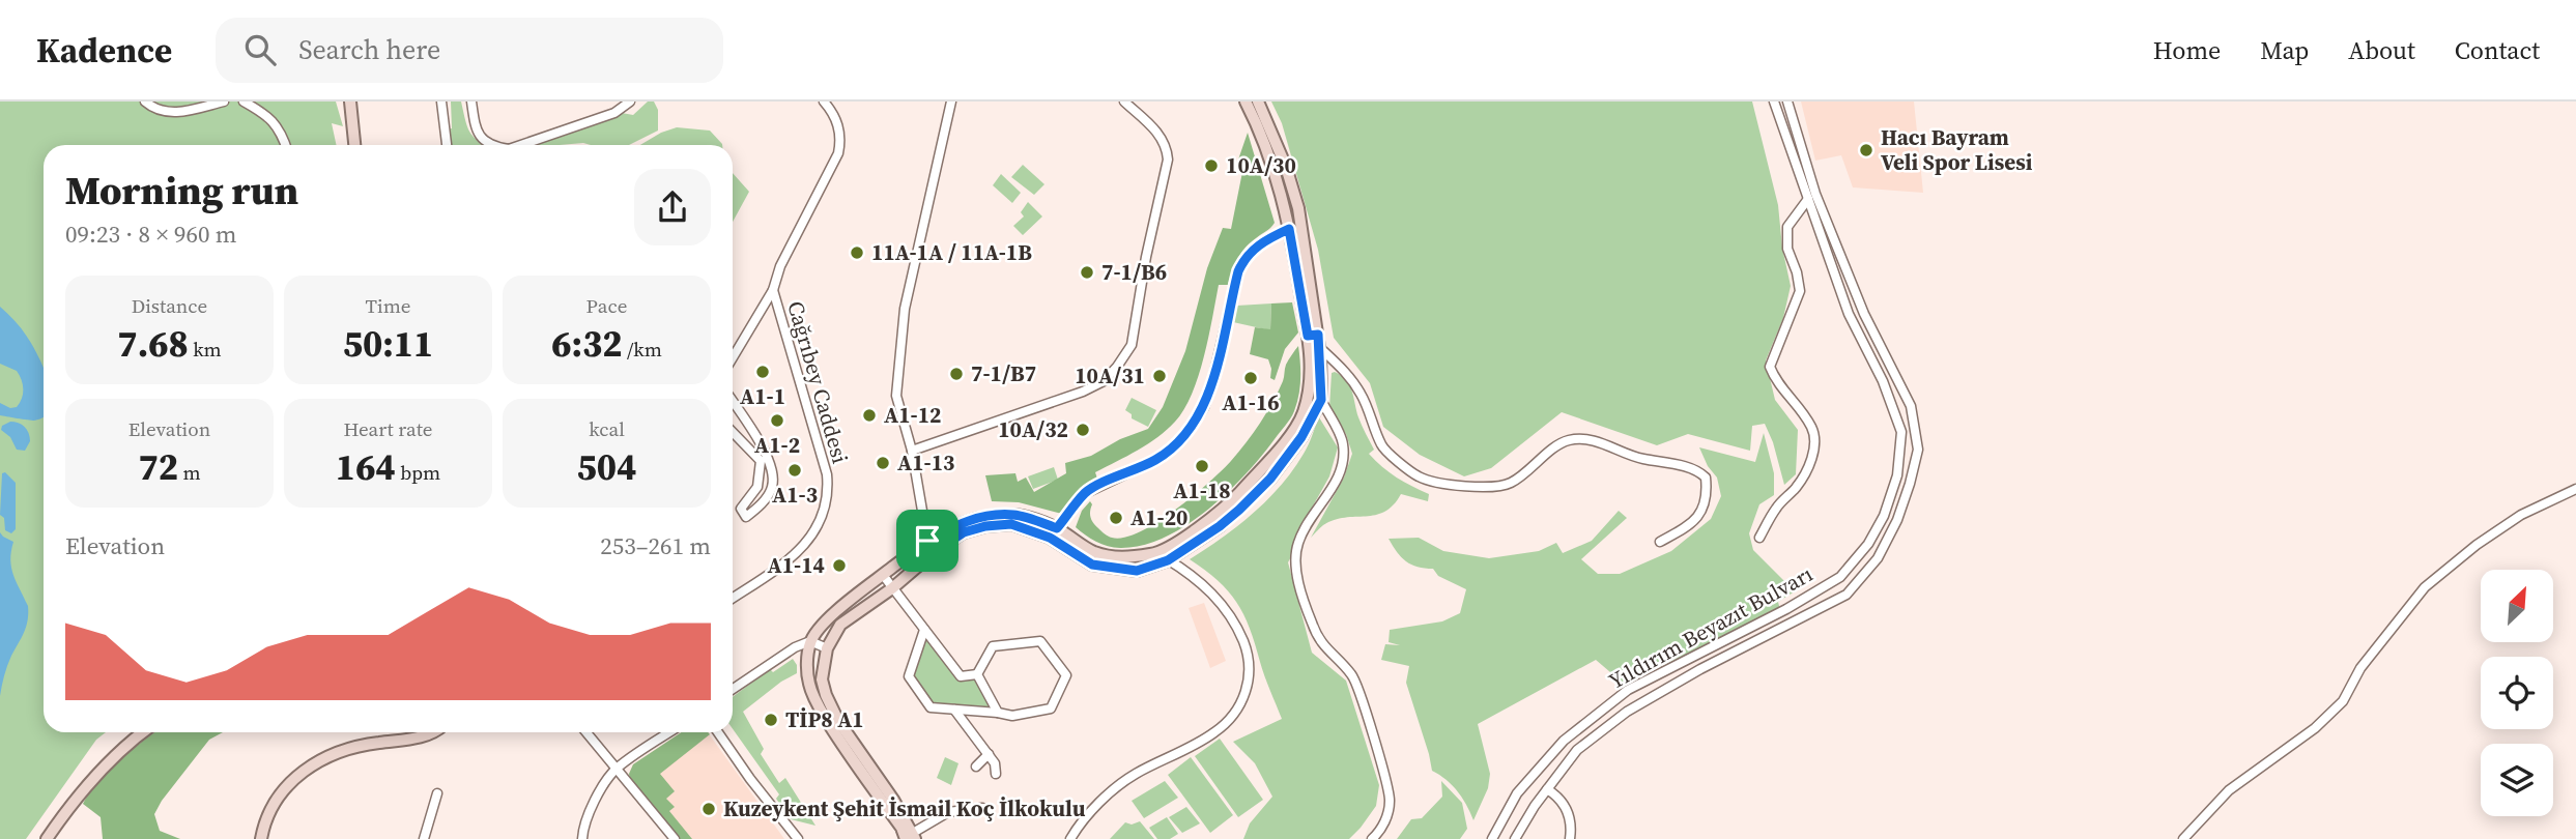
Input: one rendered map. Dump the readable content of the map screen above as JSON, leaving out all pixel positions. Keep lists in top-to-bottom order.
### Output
{
  "streets": {
    "street": ["Cağrıbey Caddesi", "Yıldırım Beyazıt Bulvarı"]
  },
  "places": [
    "Hacı Bayram Veli Spor Lisesi",
    "10A/30",
    "11A-1A / 11A-1B",
    "7-1/B6",
    "A1-1",
    "7-1/B7",
    "10A/31",
    "A1-16",
    "A1-12",
    "A1-2",
    "10A/32",
    "A1-13",
    "A1-18",
    "A1-3",
    "A1-20",
    "A1-14",
    "TİP8 A1",
    "Kuzeykent Şehit İsmail Koç İlkokulu"
  ],
  "north": "top right",
  "page": {
    "header": "Kadence",
    "search": "Search here",
    "nav": [
      "Home",
      "Map",
      "About",
      "Contact"
    ],
    "heading": ["Morning run", "09:23 · 8 × 960 m"],
    "stats": [
      ["Distance", "7.68 km"],
      ["Time", "50:11"],
      ["Pace", "6:32 /km"],
      ["Elevation", "72 m"],
      ["Heart rate", "164 bpm"],
      ["kcal", "504"]
    ],
    "chart": ["Elevation", "253–261 m"]
  }
}
